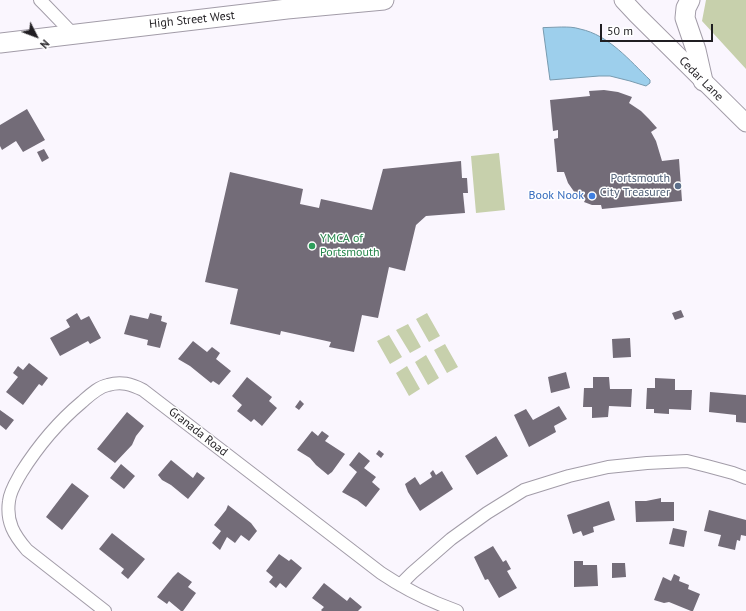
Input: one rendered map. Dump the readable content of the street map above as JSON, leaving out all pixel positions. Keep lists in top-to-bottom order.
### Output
{
  "streets": {
    "main road": ["High Street West", "Cedar Lane"],
    "street": ["Granada Road"]
  },
  "places": ["Portsmouth City Treasurer", "Book Nook", "YMCA of Portsmouth"],
  "scale_bar": "50 m",
  "north": "bottom right"
}
